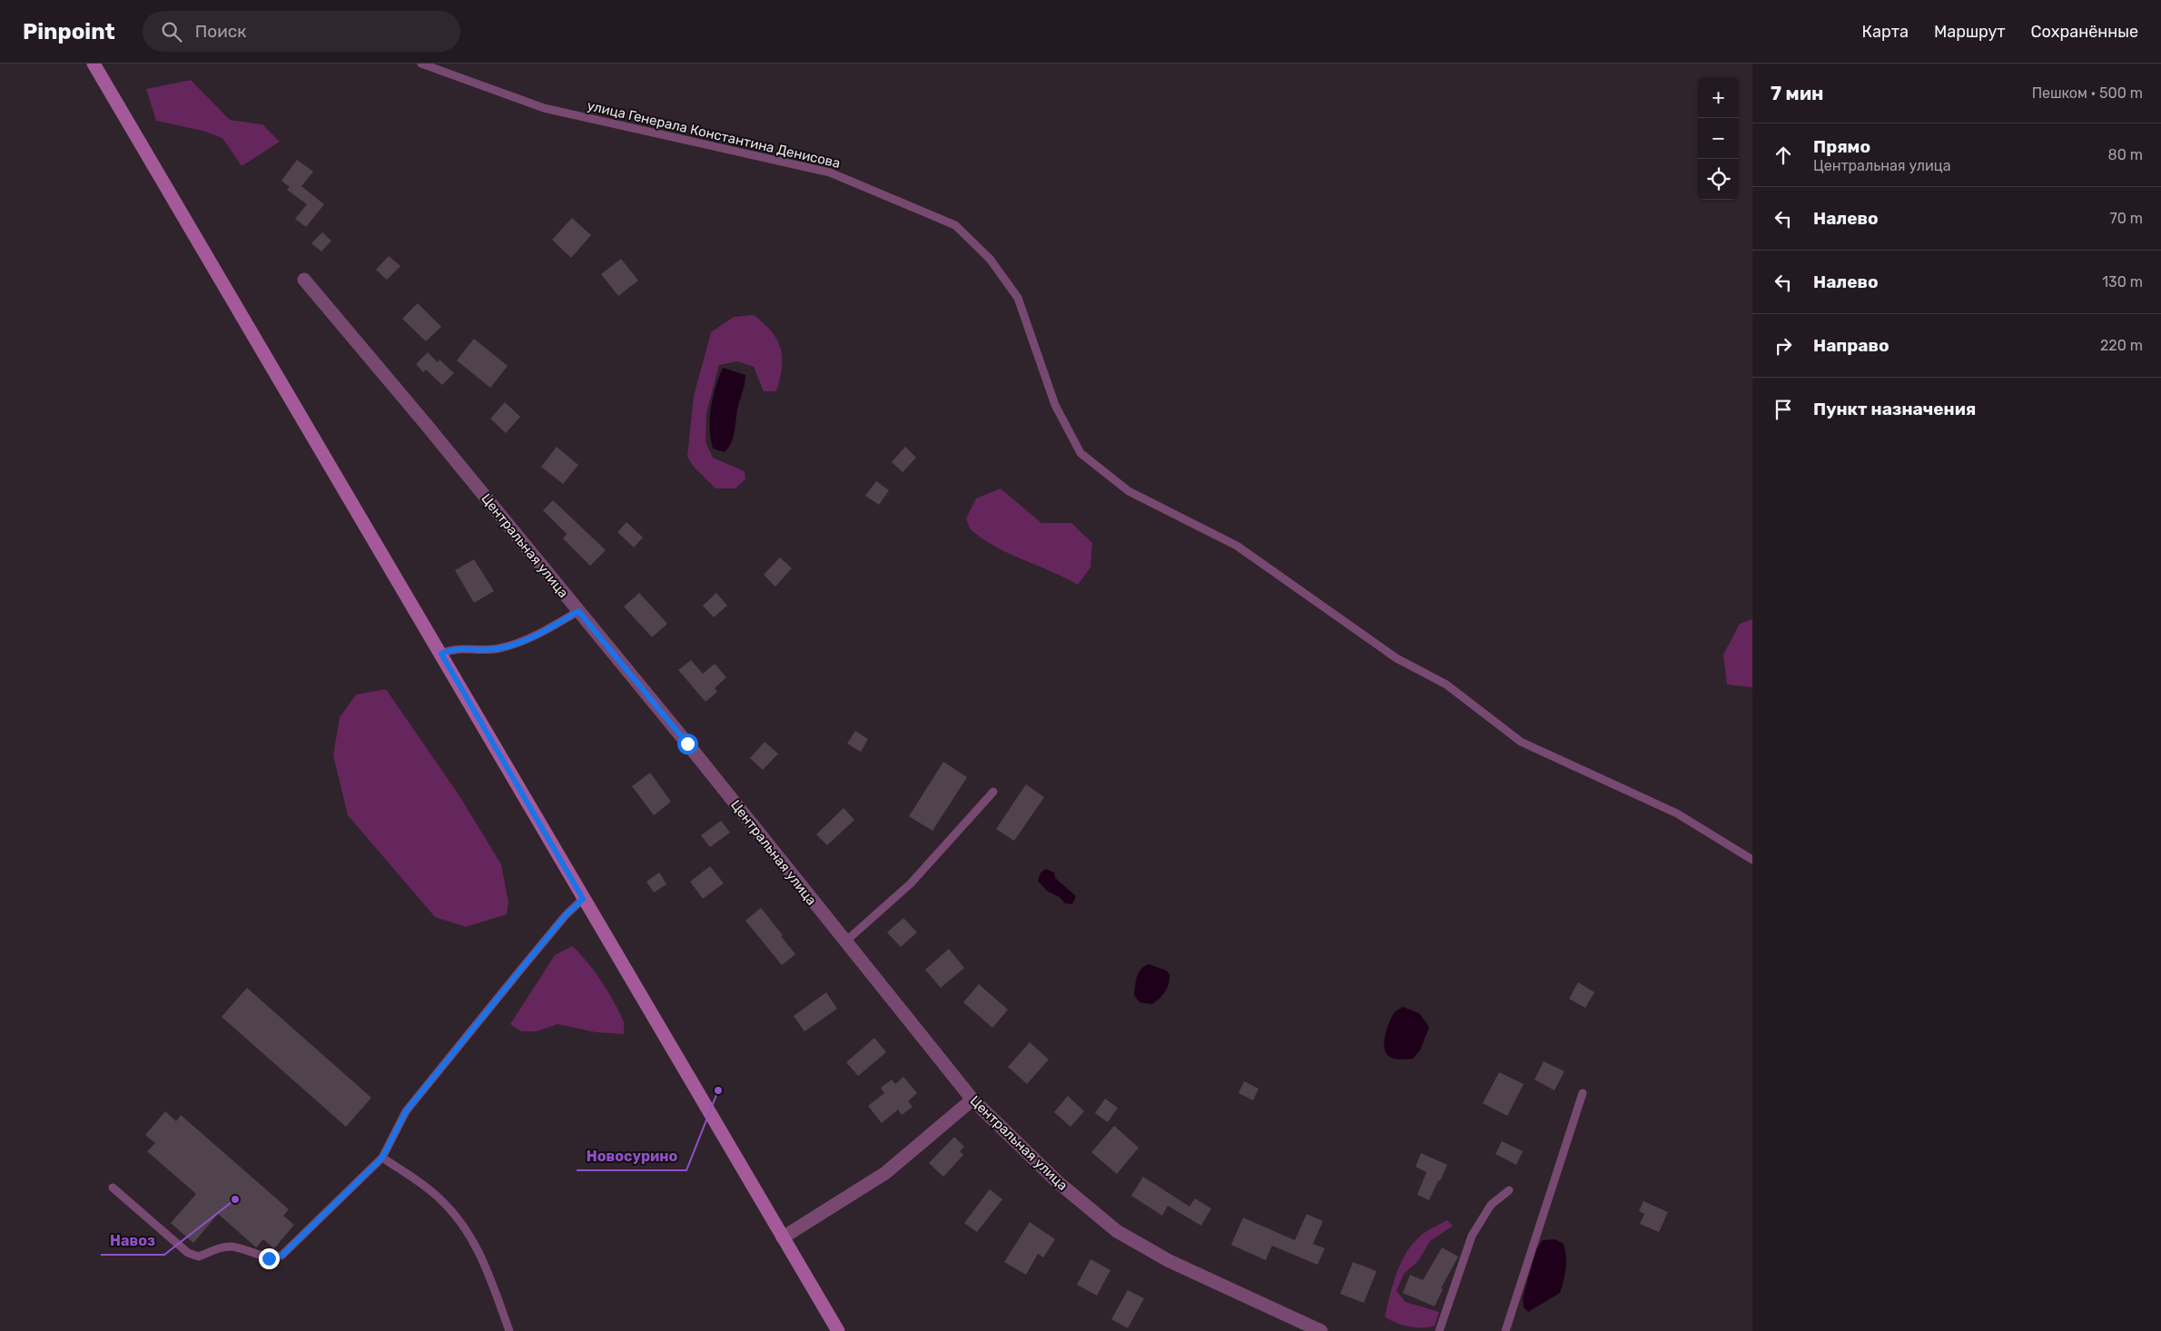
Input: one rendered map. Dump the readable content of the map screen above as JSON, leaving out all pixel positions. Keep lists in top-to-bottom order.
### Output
{
  "streets": {
    "street": ["Центральная улица"],
    "lane": ["улица Генерала Константина Денисова"]
  },
  "places": ["Новосурино", "Навоз"],
  "page": {
    "header": "Pinpoint",
    "search": "Поиск",
    "nav": ["Карта", "Маршрут", "Сохранённые"],
    "heading": ["7 мин", "Пешком · 500 m"],
    "map_buttons": ["+", "−"],
    "list": [
      ["Прямо", "Центральная улица", "80 m"],
      ["Налево", "70 m"],
      ["Налево", "130 m"],
      ["Направо", "220 m"],
      "Пункт назначения"
    ]
  }
}
